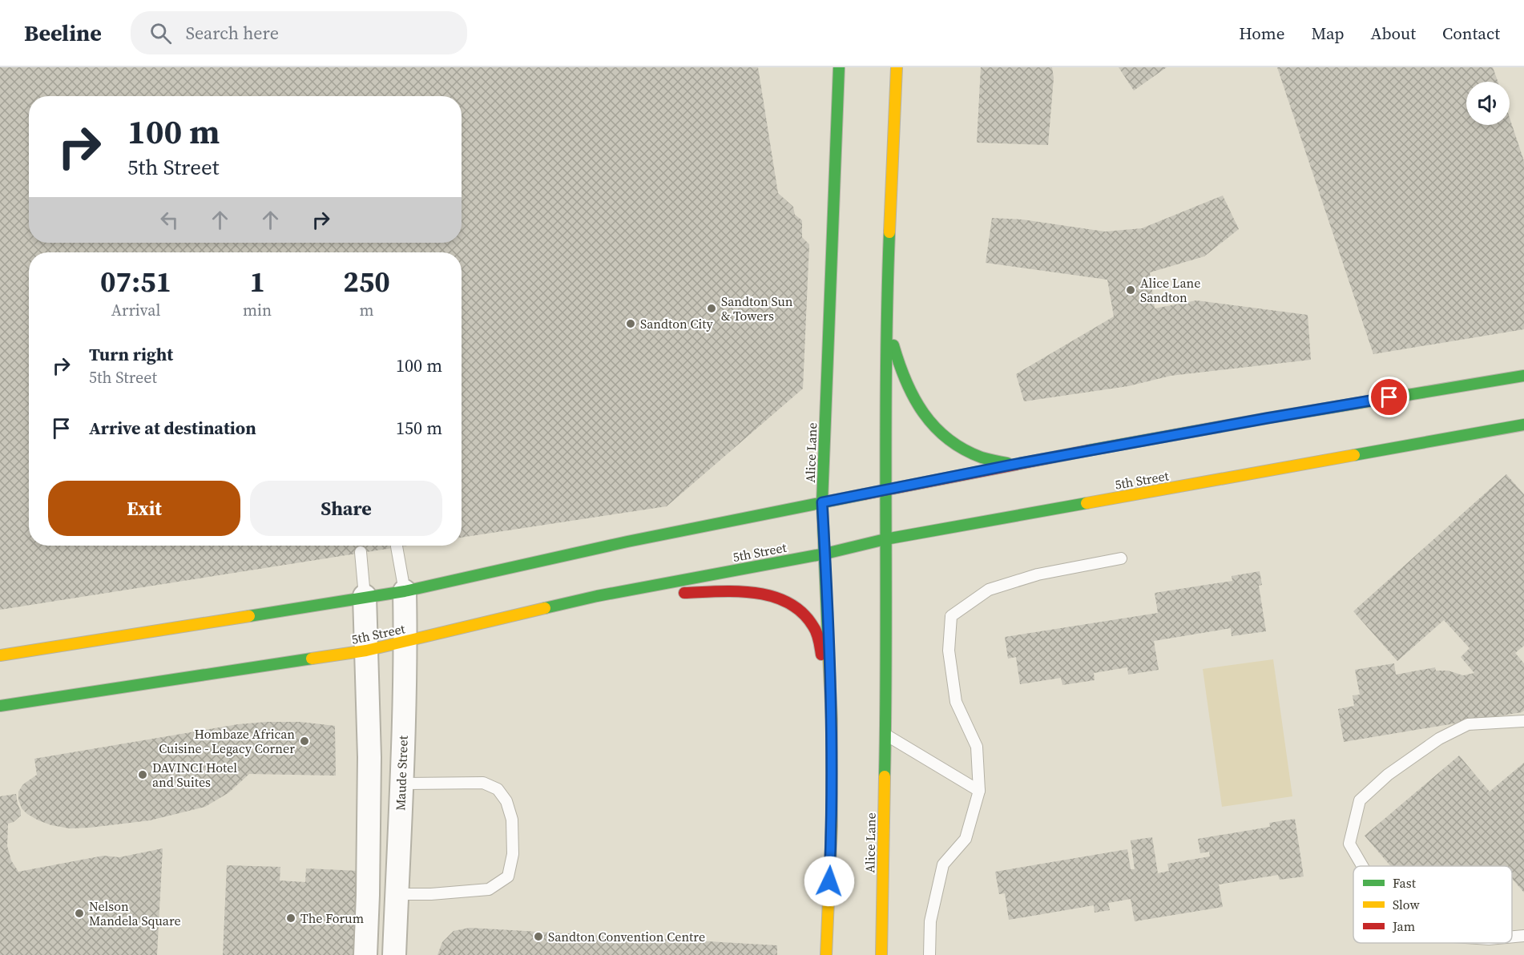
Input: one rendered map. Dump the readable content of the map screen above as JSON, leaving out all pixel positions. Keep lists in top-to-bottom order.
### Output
{
  "streets": {
    "street": ["Alice Lane", "5th Street", "Maude Street"]
  },
  "crossings": [
    ["Alice Lane", "5th Street"],
    ["5th Street", "Maude Street"]
  ],
  "places": [
    "Alice Lane Sandton",
    "Sandton Sun & Towers",
    "Sandton City",
    "Hombaze African Cuisine - Legacy Corner",
    "DAVINCI Hotel and Suites",
    "Nelson Mandela Square",
    "The Forum",
    "Sandton Convention Centre"
  ],
  "legend": ["Fast", "Slow", "Jam"],
  "page": {
    "header": "Beeline",
    "search": "Search here",
    "nav": [
      "Home",
      "Map",
      "About",
      "Contact"
    ],
    "turn": ["100 m", "5th Street"],
    "eta": [
      "07:51",
      "Arrival",
      "1",
      "min",
      "250",
      "m"
    ],
    "list": [
      {
        "name": "Turn right",
        "note": "5th Street",
        "value": "100 m"
      },
      {
        "name": "Arrive at destination",
        "value": "150 m"
      }
    ],
    "buttons": ["Exit", "Share"]
  }
}
